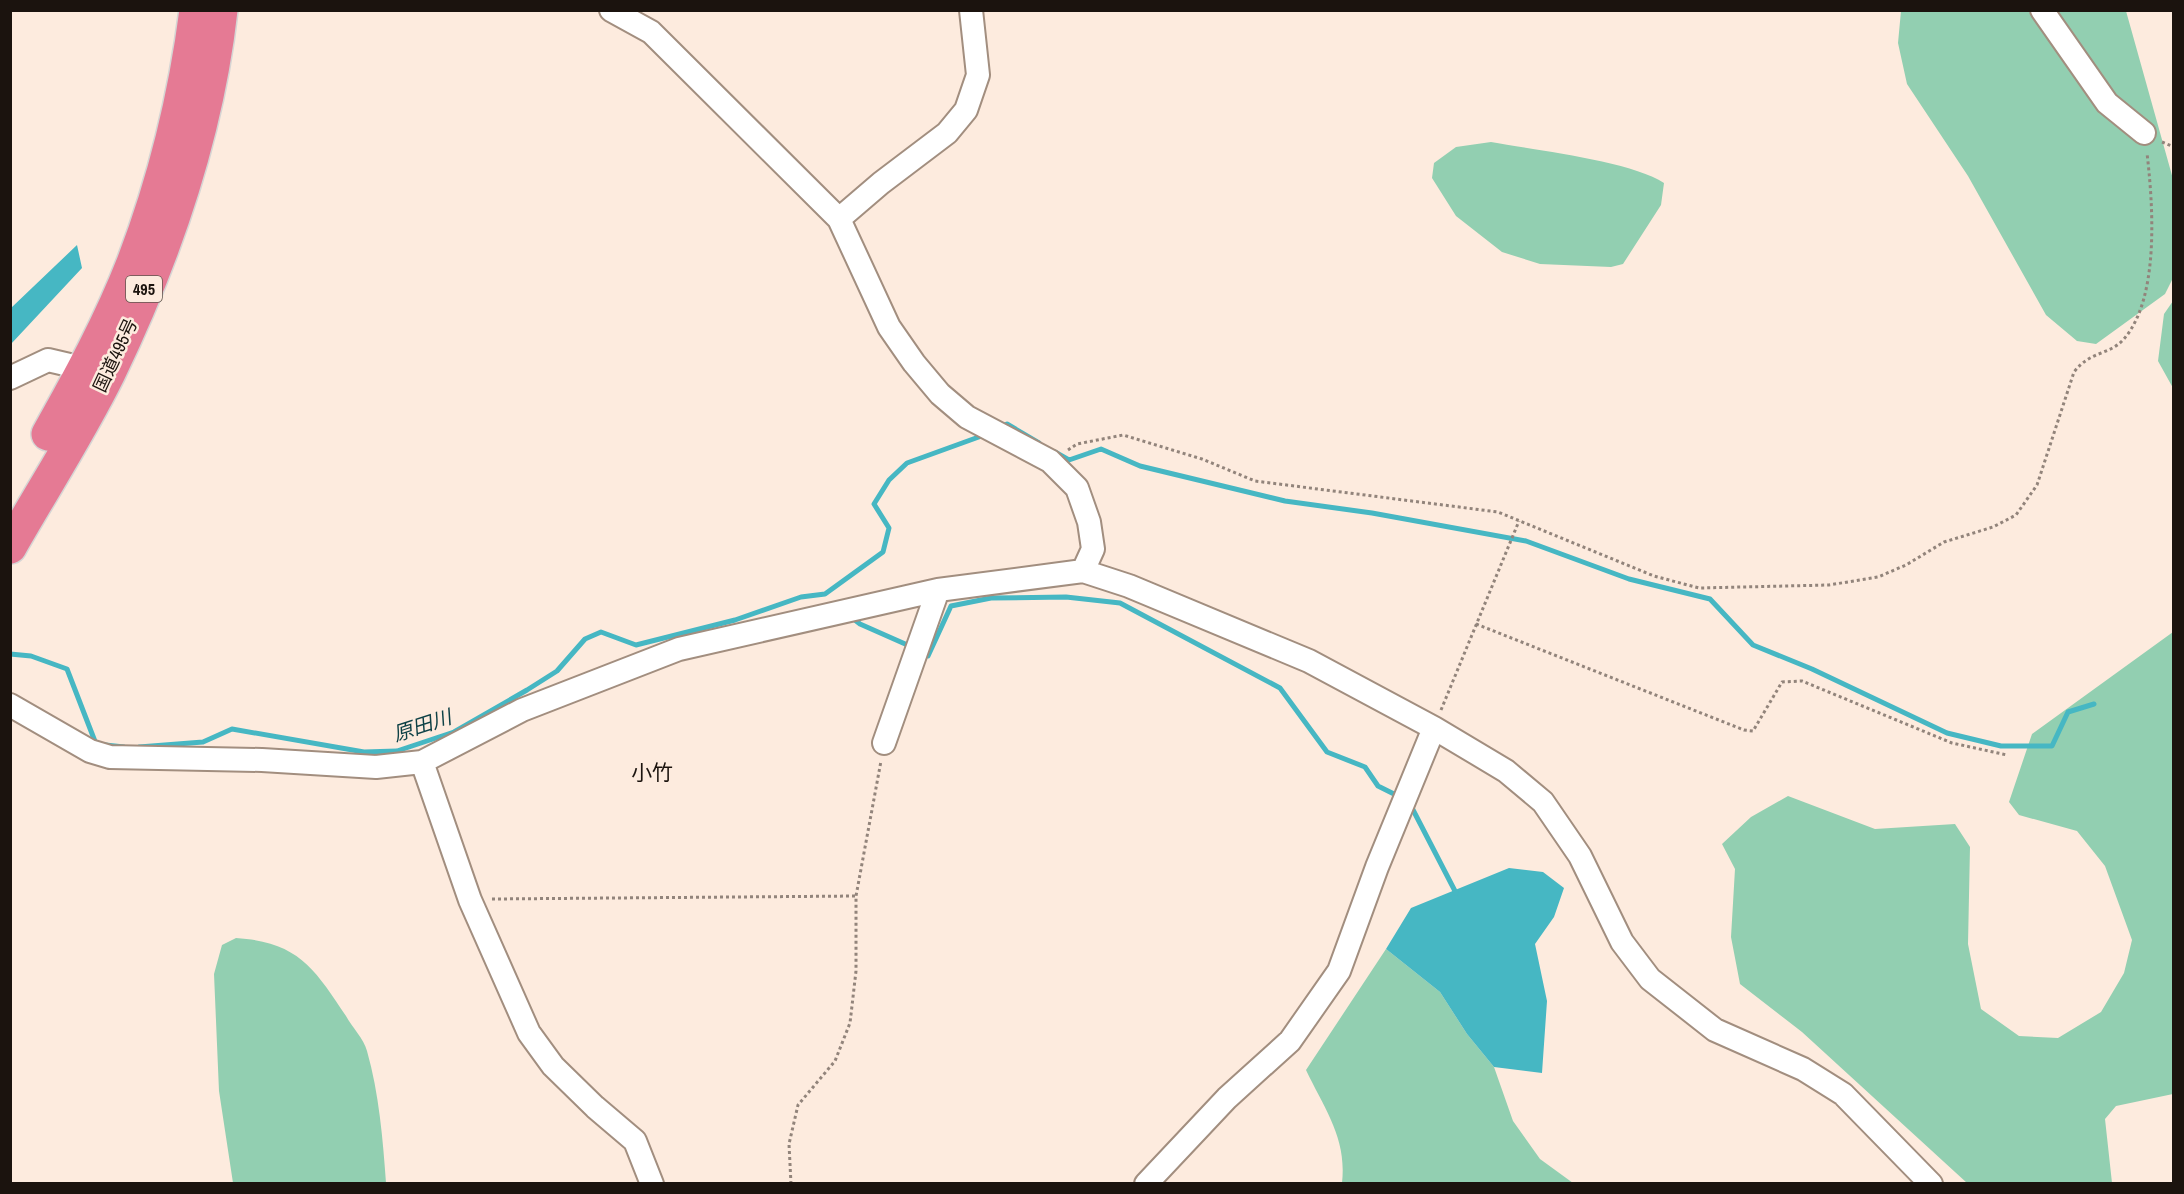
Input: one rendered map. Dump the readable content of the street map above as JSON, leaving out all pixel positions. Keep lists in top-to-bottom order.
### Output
{
  "streets": {
    "highway": ["495", "国道495号"]
  },
  "districts": ["小竹"],
  "water": ["原田川"]
}
